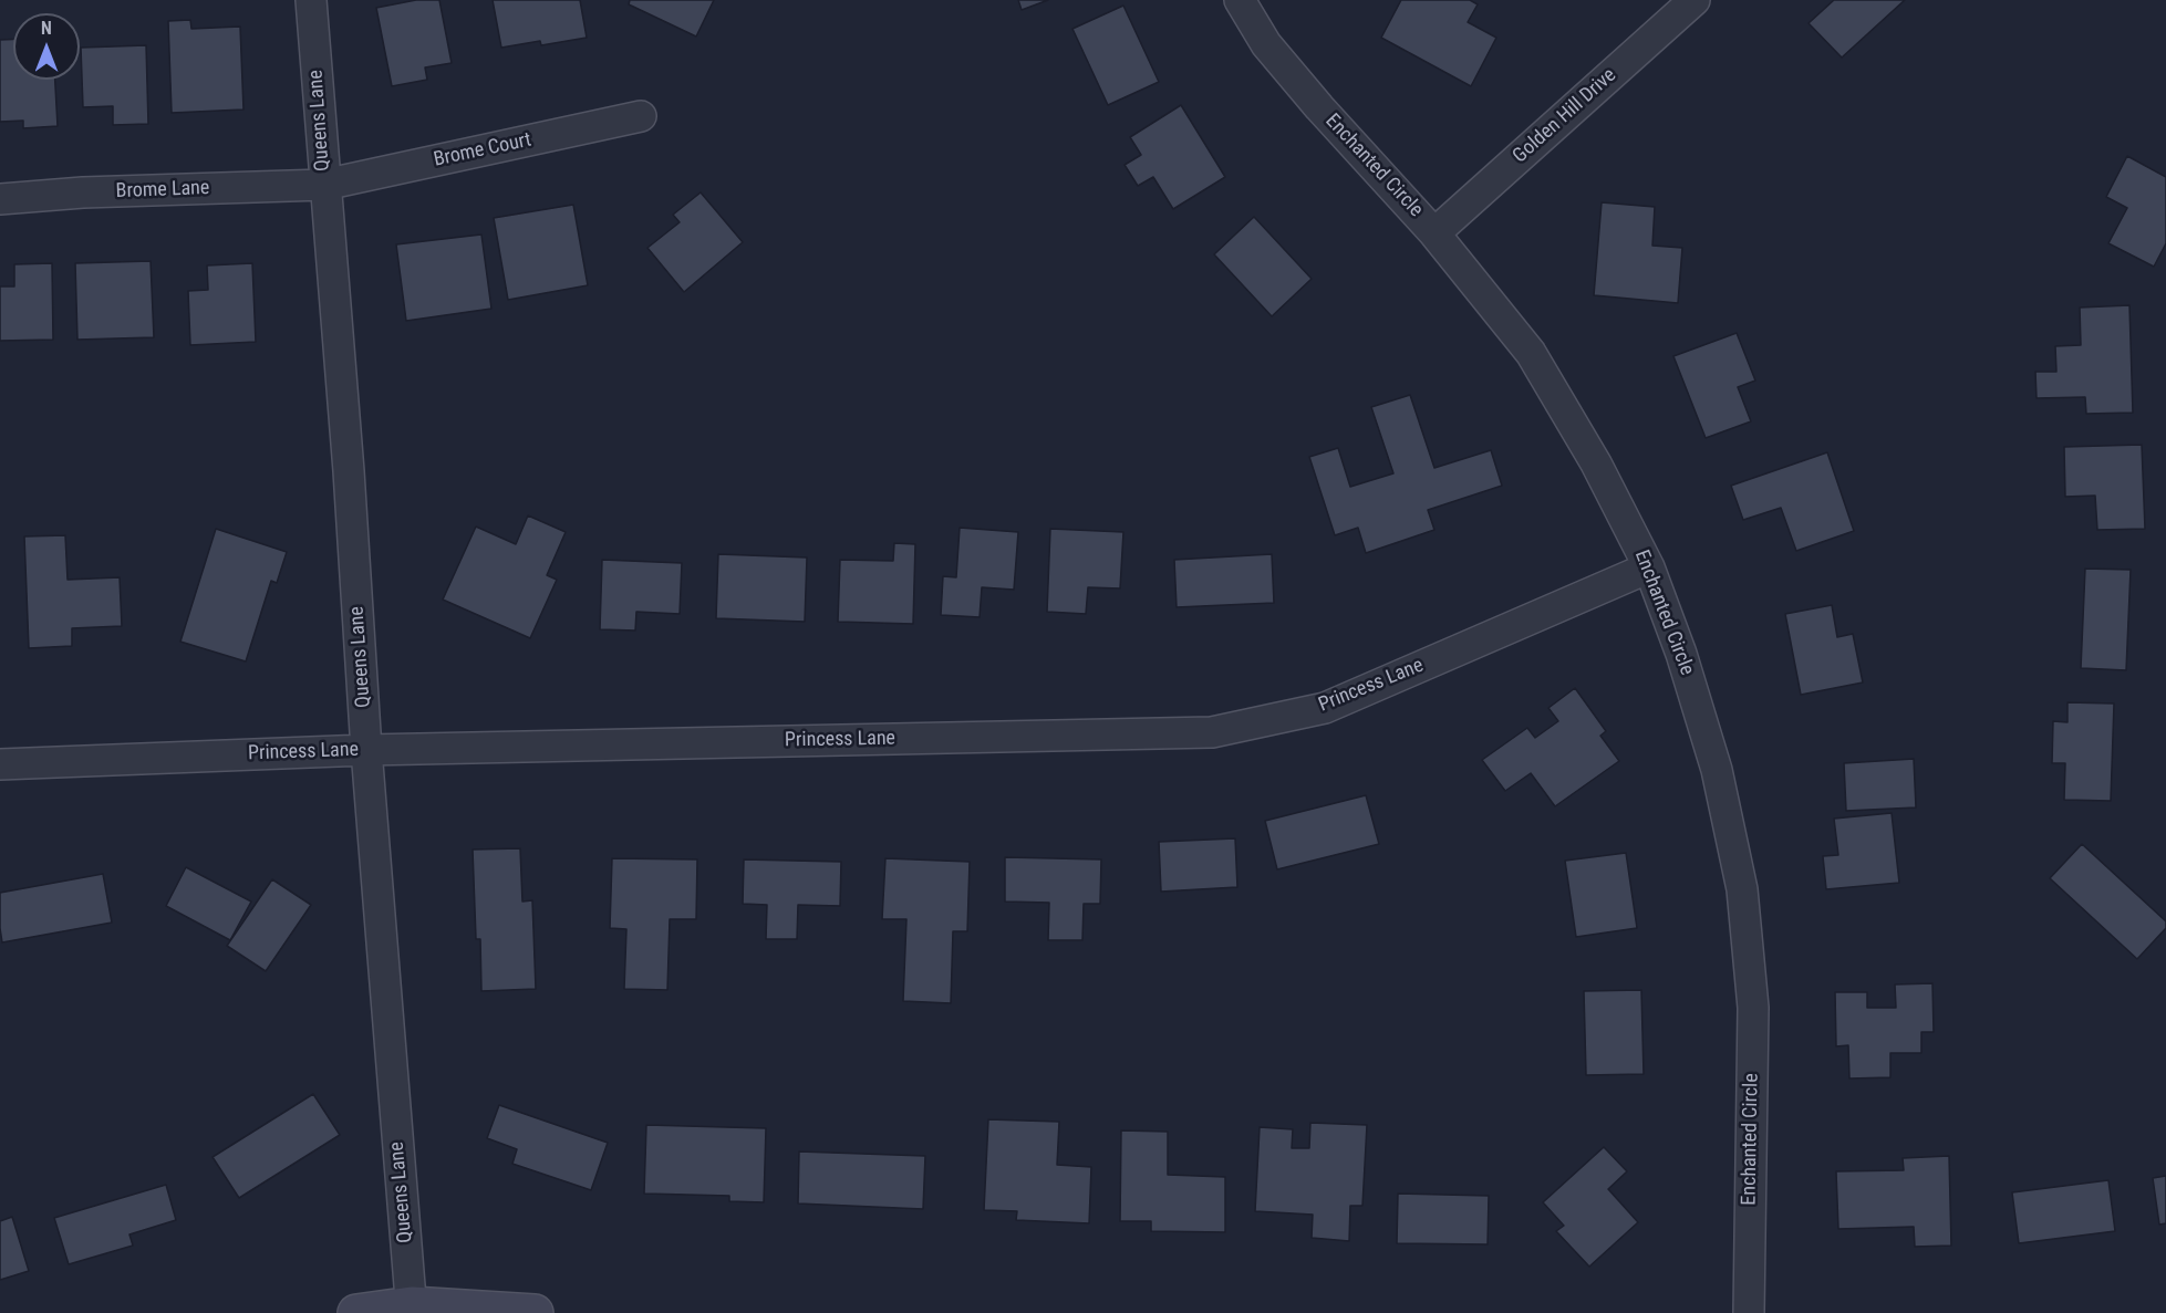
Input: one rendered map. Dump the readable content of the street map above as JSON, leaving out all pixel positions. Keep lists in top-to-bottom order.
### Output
{
  "streets": {
    "street": [
      "Golden Hill Drive",
      "Queens Lane",
      "Brome Court",
      "Enchanted Circle",
      "Brome Lane",
      "Princess Lane"
    ]
  },
  "crossings": [
    ["Golden Hill Drive", "Enchanted Circle"],
    ["Queens Lane", "Brome Court"],
    ["Queens Lane", "Brome Lane"],
    ["Queens Lane", "Princess Lane"],
    ["Brome Court", "Brome Lane"],
    ["Enchanted Circle", "Princess Lane"]
  ],
  "north": "top"
}
